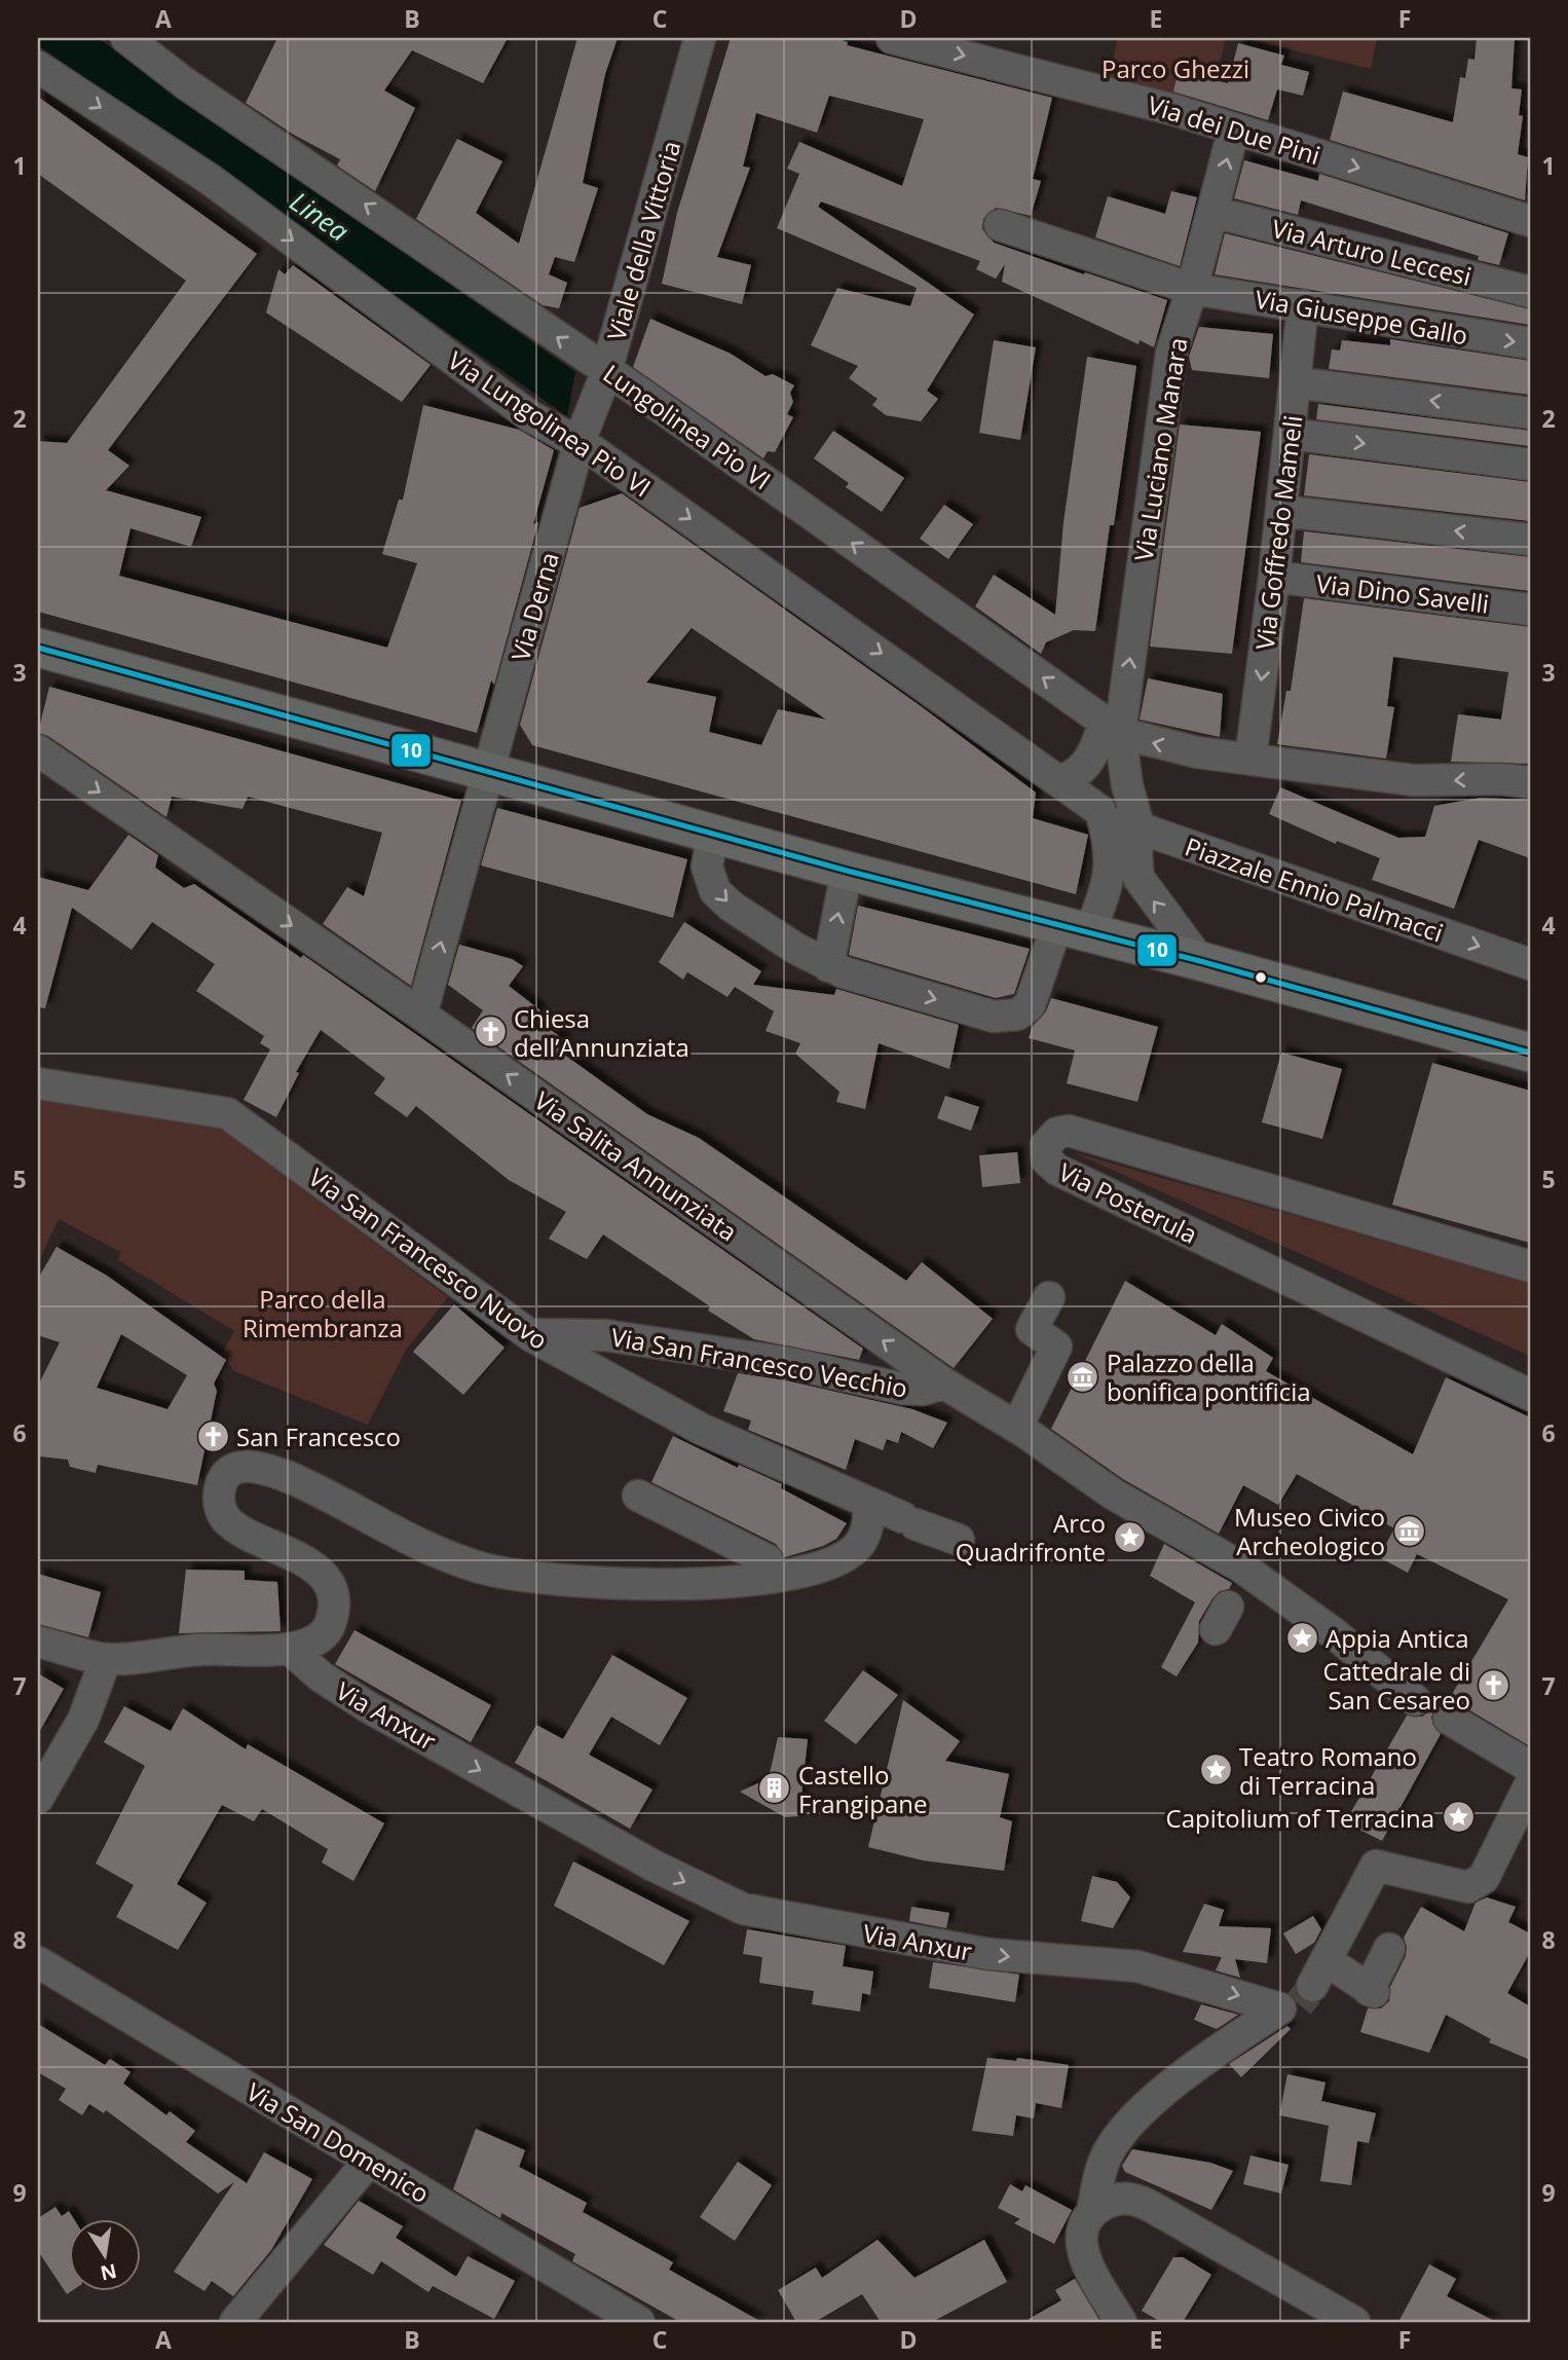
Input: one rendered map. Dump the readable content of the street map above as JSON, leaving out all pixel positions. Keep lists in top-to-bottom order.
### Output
{
  "streets": {
    "street": [
      "Via dei Due Pini",
      "Viale della Vittoria",
      "Via Arturo Leccesi",
      "Via Giuseppe Gallo",
      "Via Lungolinea Pio VI",
      "Lungolinea Pio VI",
      "Via Luciano Manara",
      "Via Goffredo Mameli",
      "Via Dino Savelli",
      "Via Derna",
      "Piazzale Ennio Palmacci",
      "Via Salita Annunziata",
      "Via Posterula",
      "Via San Francesco Nuovo",
      "Via San Francesco Vecchio",
      "Via Anxur",
      "Via San Domenico"
    ]
  },
  "crossings": [
    ["Via dei Due Pini", "Via Luciano Manara"],
    ["Viale della Vittoria", "Via Lungolinea Pio VI"],
    ["Viale della Vittoria", "Lungolinea Pio VI"],
    ["Viale della Vittoria", "Via Derna"],
    ["Via Arturo Leccesi", "Via Luciano Manara"],
    ["Via Giuseppe Gallo", "Via Luciano Manara"],
    ["Via Giuseppe Gallo", "Via Goffredo Mameli"],
    ["Via Lungolinea Pio VI", "Via Derna"],
    ["Via Lungolinea Pio VI", "Piazzale Ennio Palmacci"],
    ["Lungolinea Pio VI", "Via Luciano Manara"],
    ["Lungolinea Pio VI", "Via Goffredo Mameli"],
    ["Via Goffredo Mameli", "Via Dino Savelli"],
    ["Via Derna", "Via Salita Annunziata"],
    ["Via Salita Annunziata", "Via San Francesco Vecchio"],
    ["Via San Francesco Nuovo", "Via San Francesco Vecchio"]
  ],
  "one_way": [
    "Via Lungolinea Pio VI",
    "Lungolinea Pio VI",
    "Via Luciano Manara",
    "Via Goffredo Mameli",
    "Via Derna",
    "Piazzale Ennio Palmacci",
    "Via Anxur"
  ],
  "water": ["Linea"],
  "parks": ["Parco Ghezzi", "Parco della Rimembranza"],
  "places": {
    "church": ["Chiesa dell’Annunziata", "San Francesco", "Cattedrale di San Cesareo"],
    "museum": ["Palazzo della bonifica pontificia", "Museo Civico Archeologico"],
    "place": [
      "Arco Quadrifronte",
      "Appia Antica",
      "Teatro Romano di Terracina",
      "Capitolium of Terracina"
    ],
    "building": ["Castello Frangipane"]
  },
  "lines": ["transit line 10"],
  "north": "bottom",
  "grid": {
    "columns": [
      "A",
      "B",
      "C",
      "D",
      "E",
      "F"
    ],
    "rows": [
      "1",
      "2",
      "3",
      "4",
      "5",
      "6",
      "7",
      "8",
      "9"
    ]
  }
}
